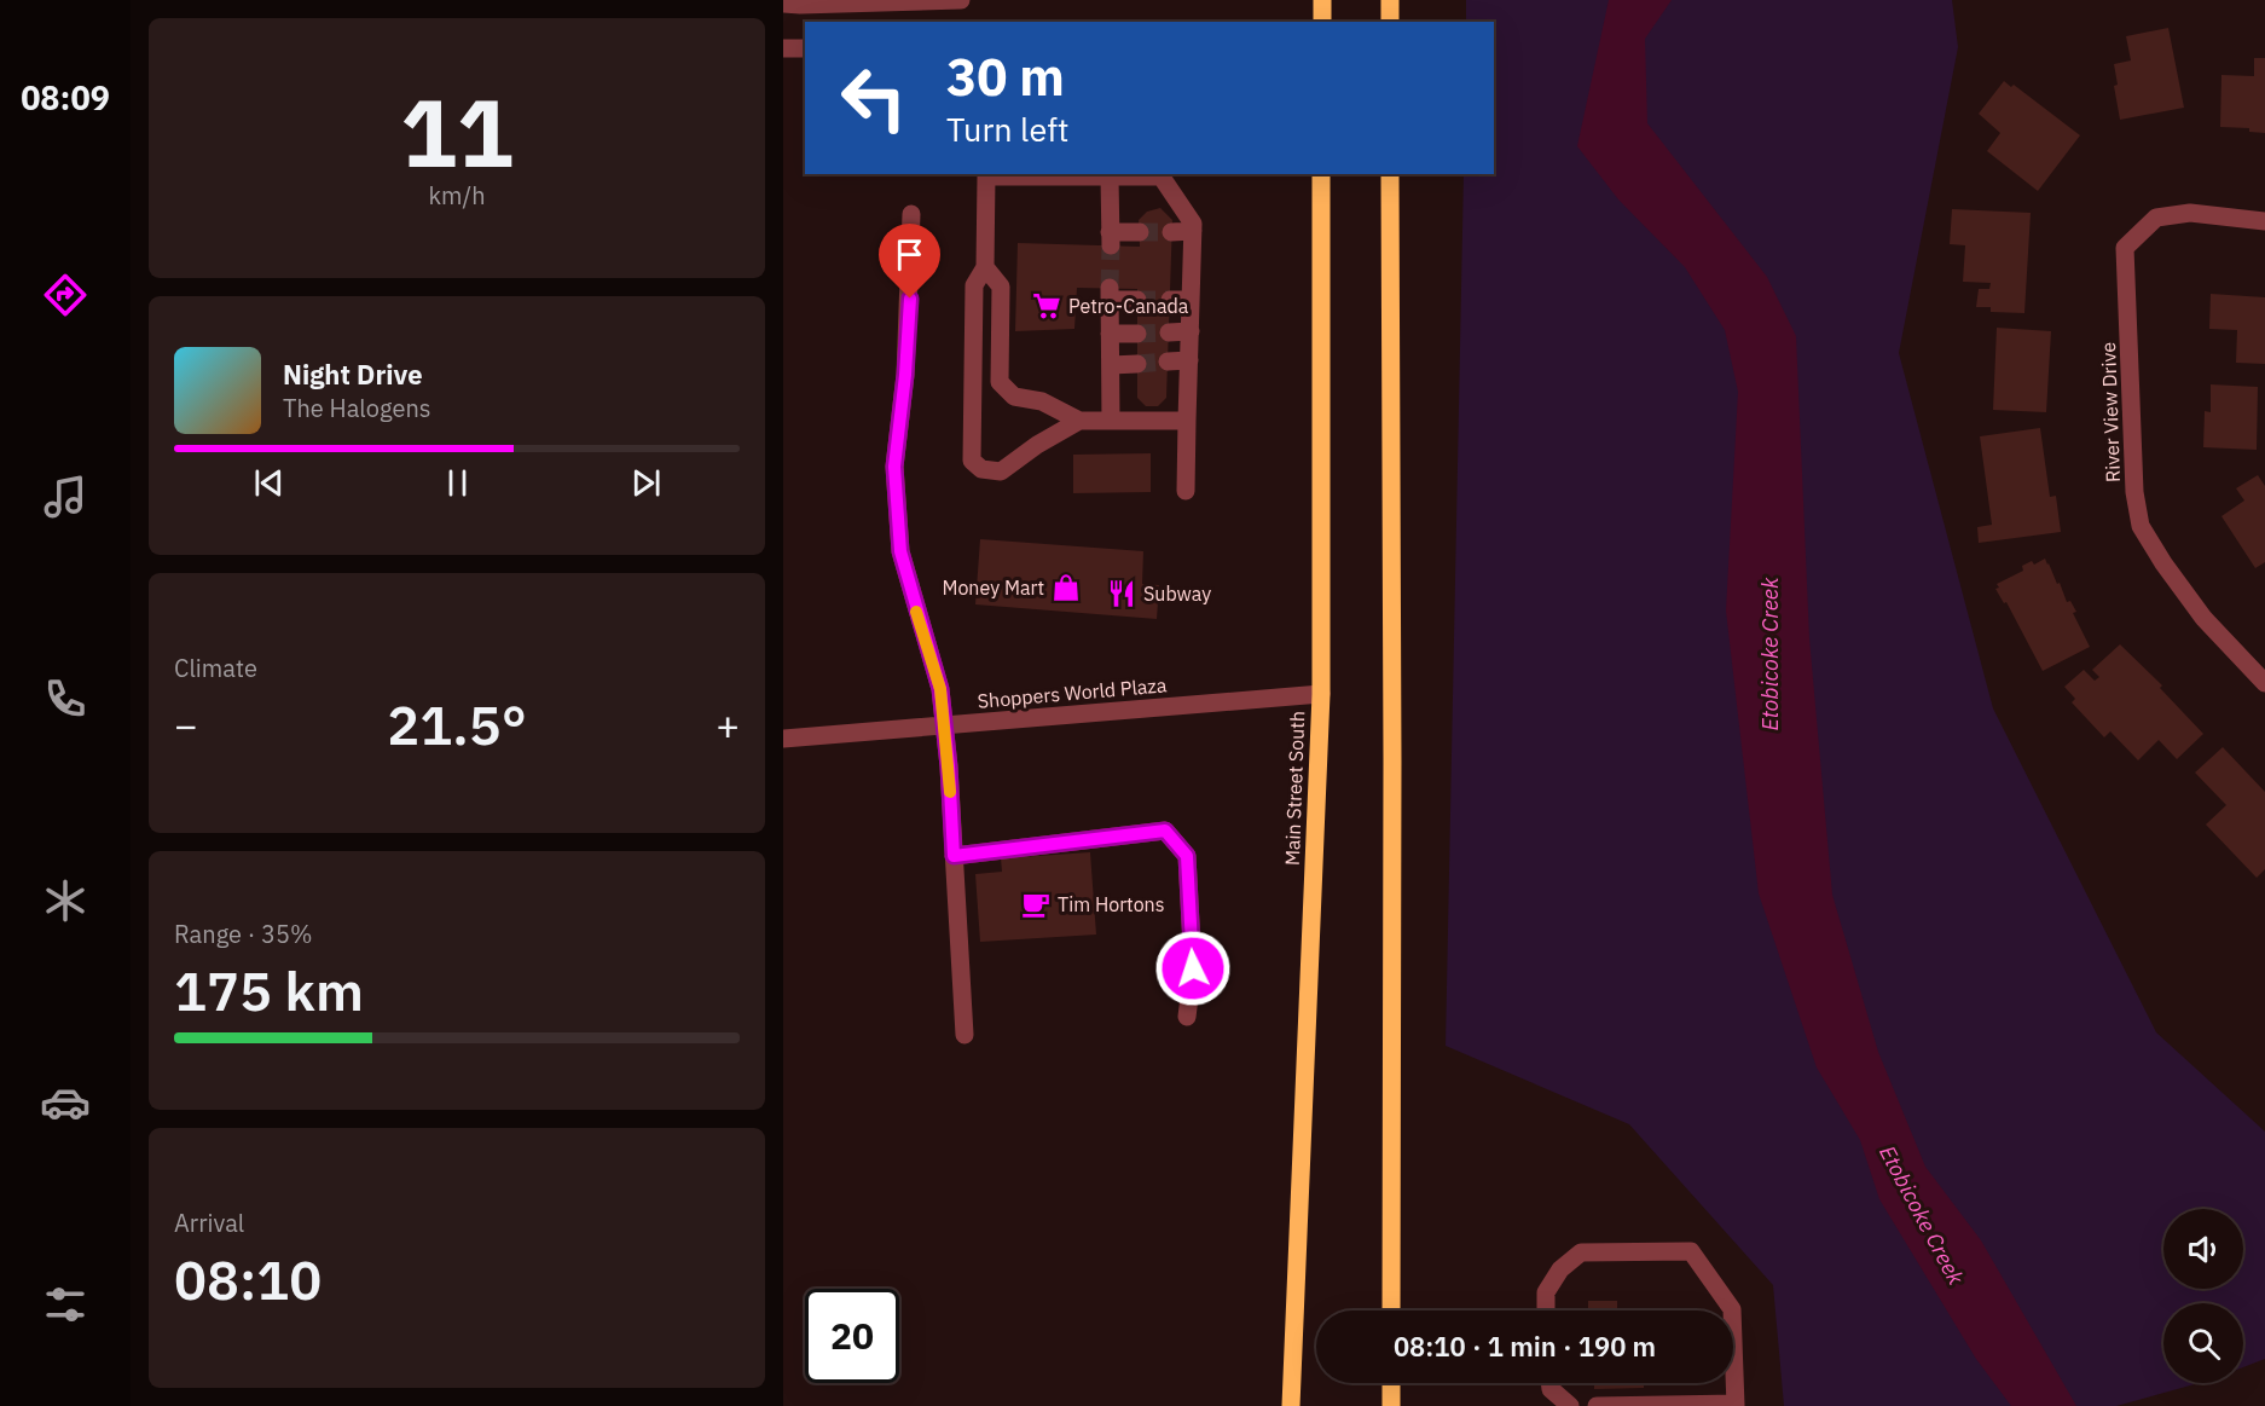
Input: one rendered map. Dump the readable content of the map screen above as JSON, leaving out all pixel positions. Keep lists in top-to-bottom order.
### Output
{
  "streets": {
    "main road": ["Main Street South"],
    "street": ["River View Drive", "Shoppers World Plaza"]
  },
  "crossings": [
    ["Shoppers World Plaza", "Main Street South"]
  ],
  "water": ["Etobicoke Creek"],
  "places": {
    "supermarket": ["Petro-Canada"],
    "shop": ["Money Mart"],
    "restaurant": ["Subway"],
    "cafe": ["Tim Hortons"]
  },
  "page": {
    "tabs": "08:09",
    "tile": [
      ["11", "km/h"],
      "Climate",
      ["Range · 35%", "175 km"],
      ["Arrival", "08:10"]
    ],
    "turn": ["30 m", "Turn left"],
    "song": ["Night Drive", "The Halogens"],
    "heat": ["−", "21.5°", "+"],
    "limit": "20",
    "trip": "08:10 · 1 min · 190 m"
  }
}
